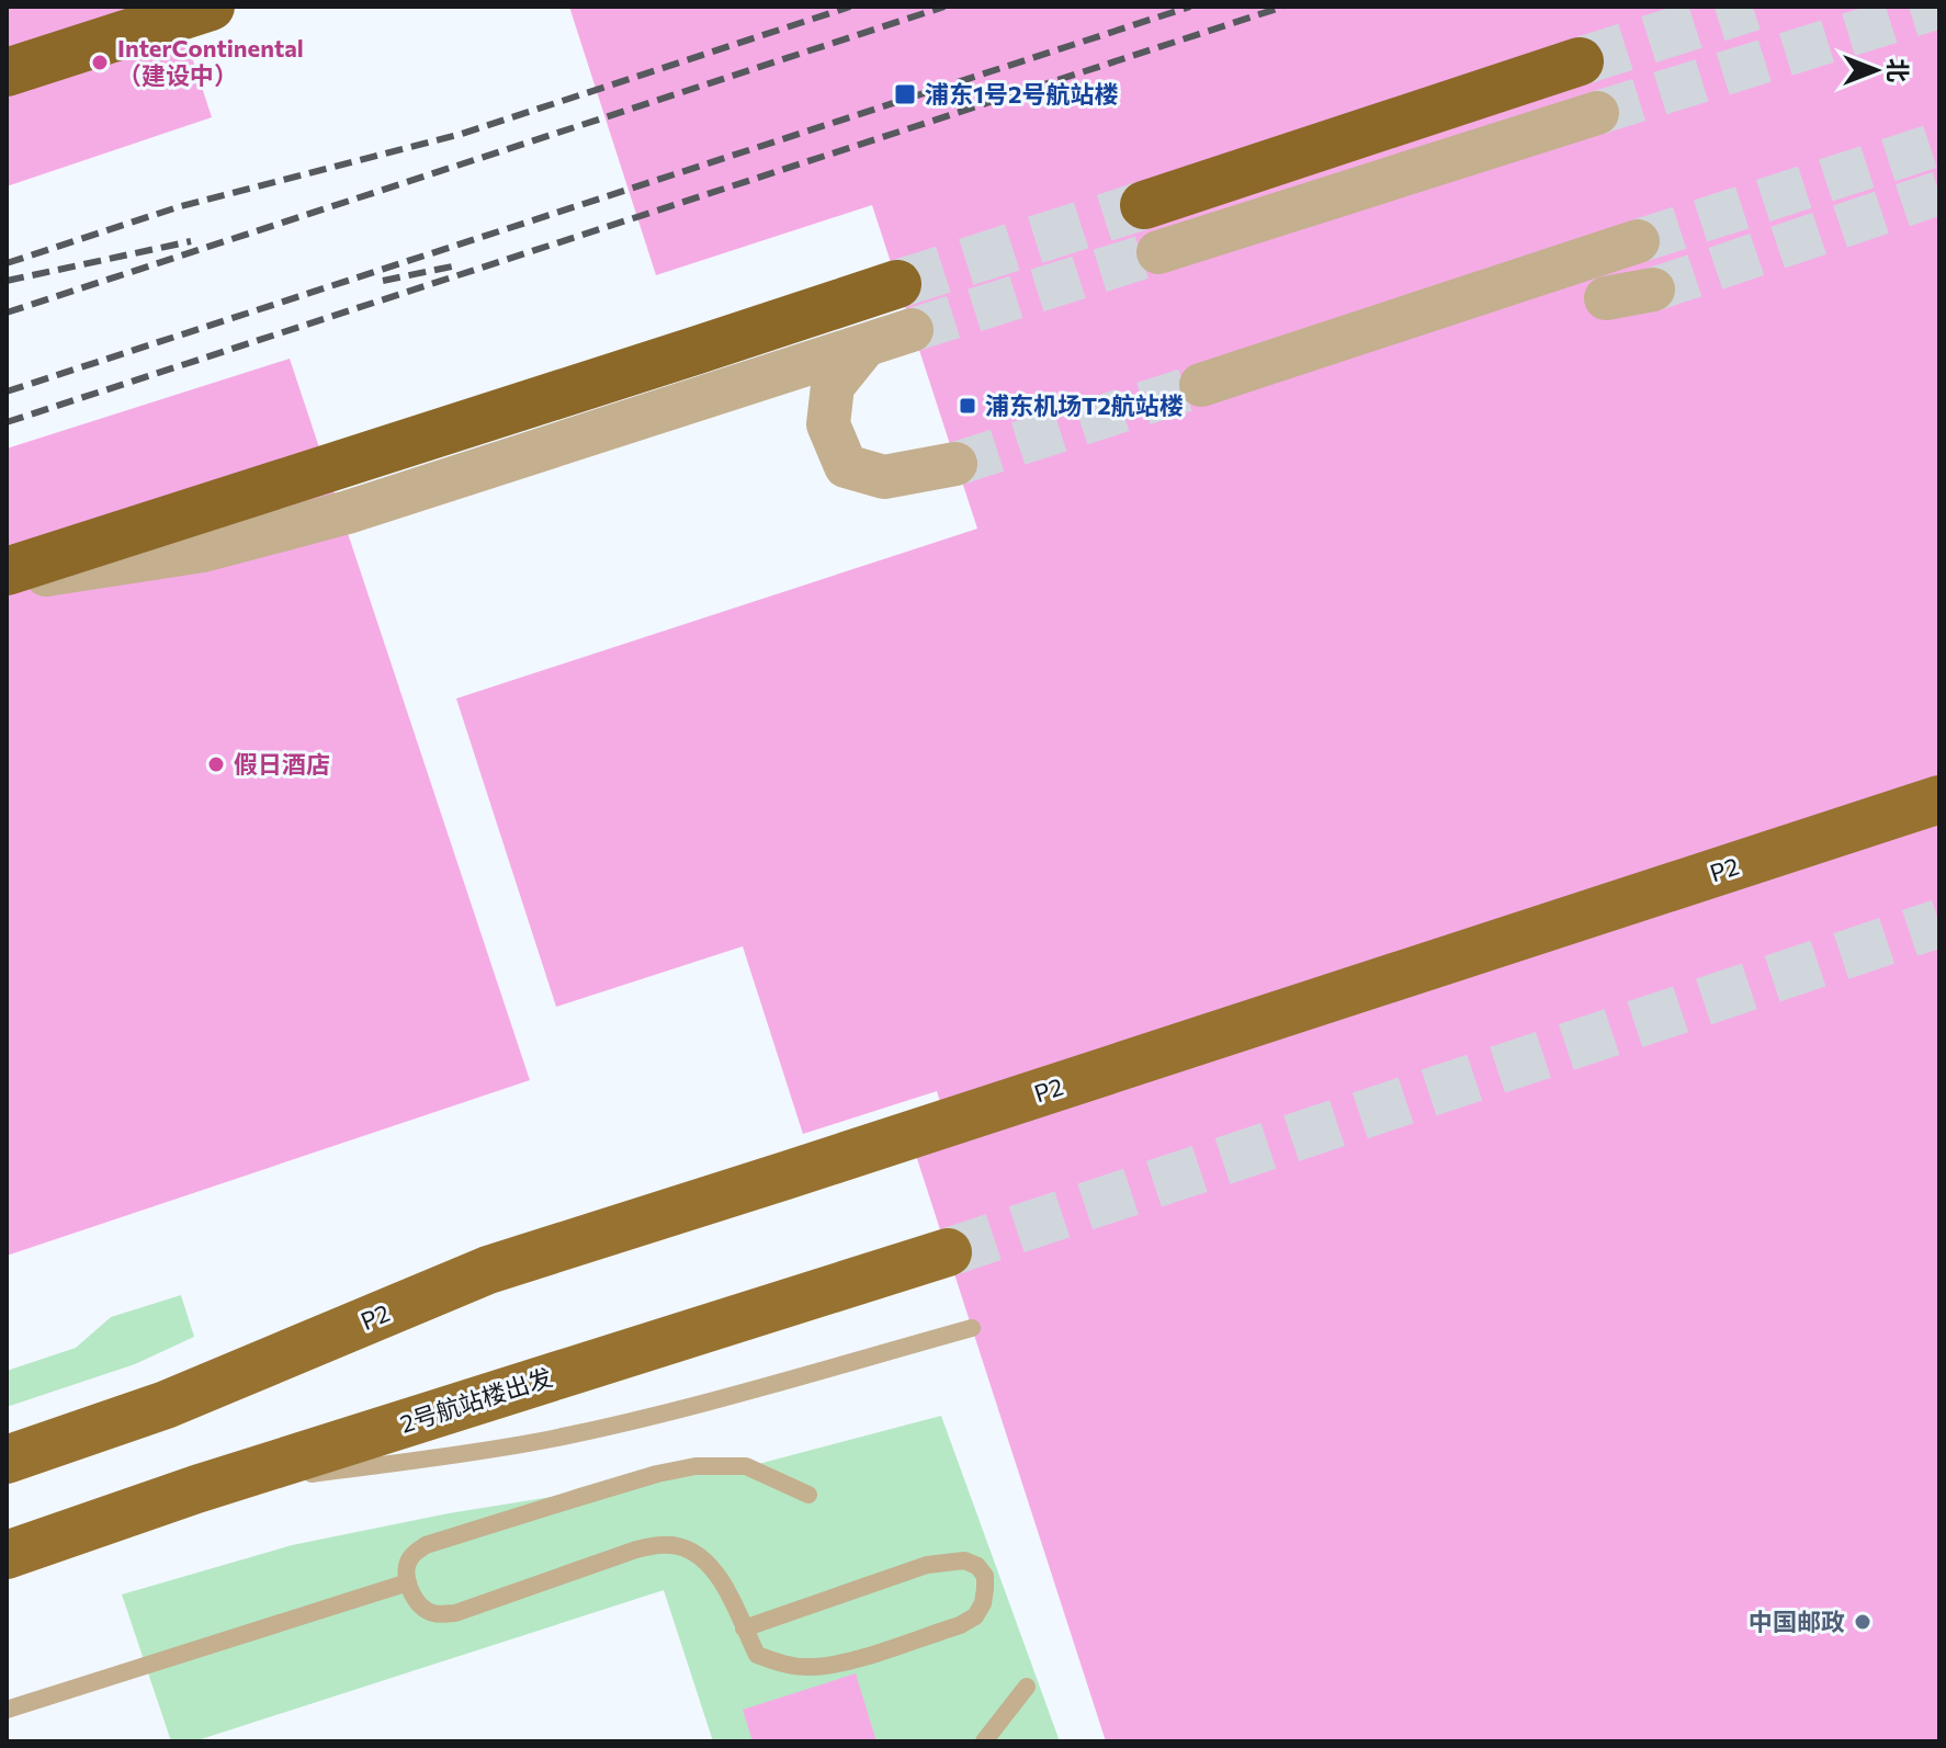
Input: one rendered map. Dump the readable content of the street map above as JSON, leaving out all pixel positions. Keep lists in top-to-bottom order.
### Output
{
  "streets": {
    "main road": ["P2", "2号航站楼出发"]
  },
  "places": {
    "other": ["InterContinental （建设中）", "假日酒店", "中国邮政"],
    "transit": ["浦东1号2号航站楼", "浦东机场T2航站楼"]
  },
  "north": "right"
}
